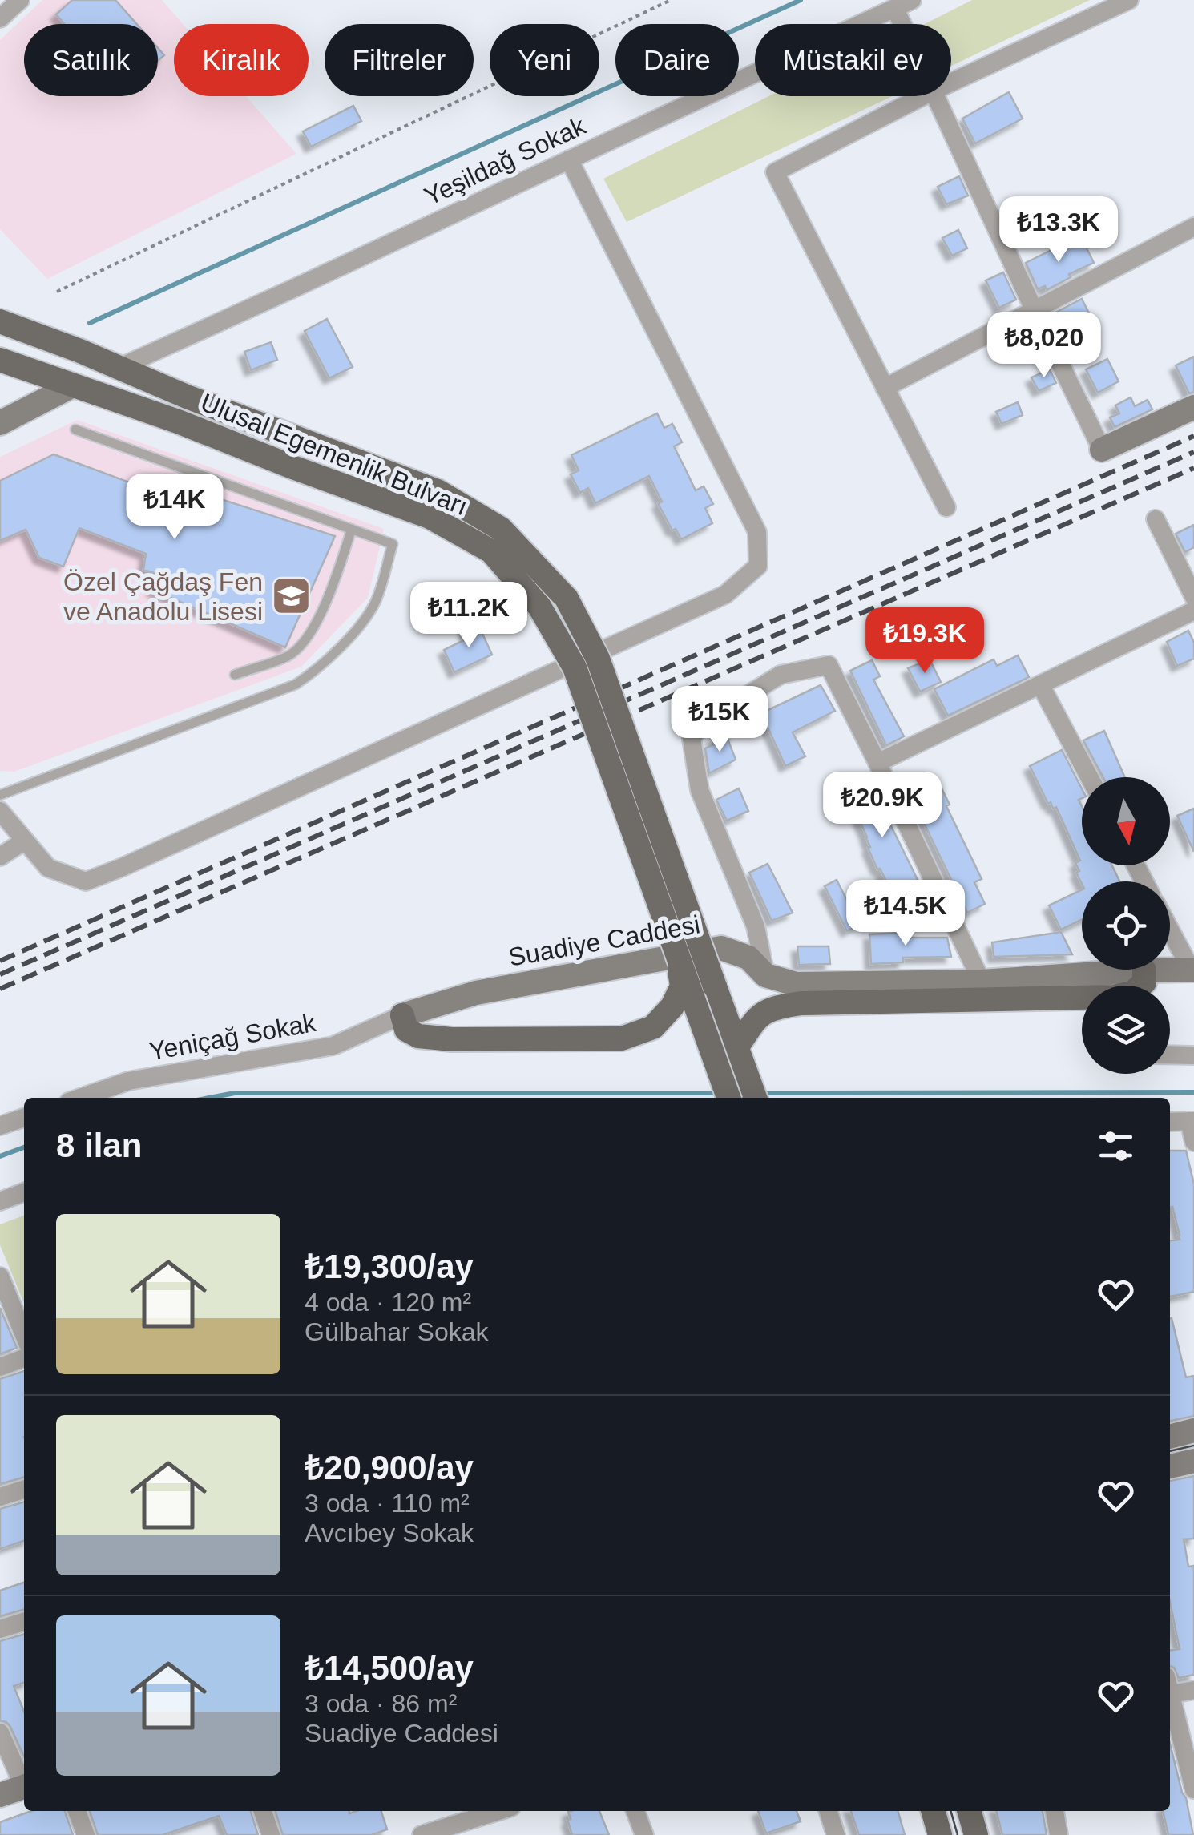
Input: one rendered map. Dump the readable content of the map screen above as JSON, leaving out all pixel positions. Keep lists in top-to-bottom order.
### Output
{
  "streets": {
    "main road": ["Ulusal Egemenlik Bulvarı", "Suadiye Caddesi"],
    "street": ["Yeşildağ Sokak", "Yeniçağ Sokak"]
  },
  "crossings": [
    ["Yeşildağ Sokak", "Ulusal Egemenlik Bulvarı"],
    ["Suadiye Caddesi", "Yeniçağ Sokak"]
  ],
  "places": {
    "school or university": ["Özel Çağdaş Fen ve Anadolu Lisesi"]
  },
  "north": "bottom",
  "page": {
    "chip": [
      "Satılık",
      "Kiralık",
      "Filtreler",
      "Yeni",
      "Daire",
      "Müstakil ev"
    ],
    "price": [
      "₺13.3K",
      "₺8,020",
      "₺14K",
      "₺11.2K",
      "₺19.3K",
      "₺15K",
      "₺20.9K",
      "₺14.5K"
    ],
    "heading": "8 ilan",
    "list": [
      {
        "name": "₺19,300/ay",
        "note": "4 oda · 120 m² · Gülbahar Sokak"
      },
      {
        "name": "₺20,900/ay",
        "note": "3 oda · 110 m² · Avcıbey Sokak"
      },
      {
        "name": "₺14,500/ay",
        "note": "3 oda · 86 m² · Suadiye Caddesi"
      }
    ]
  }
}
